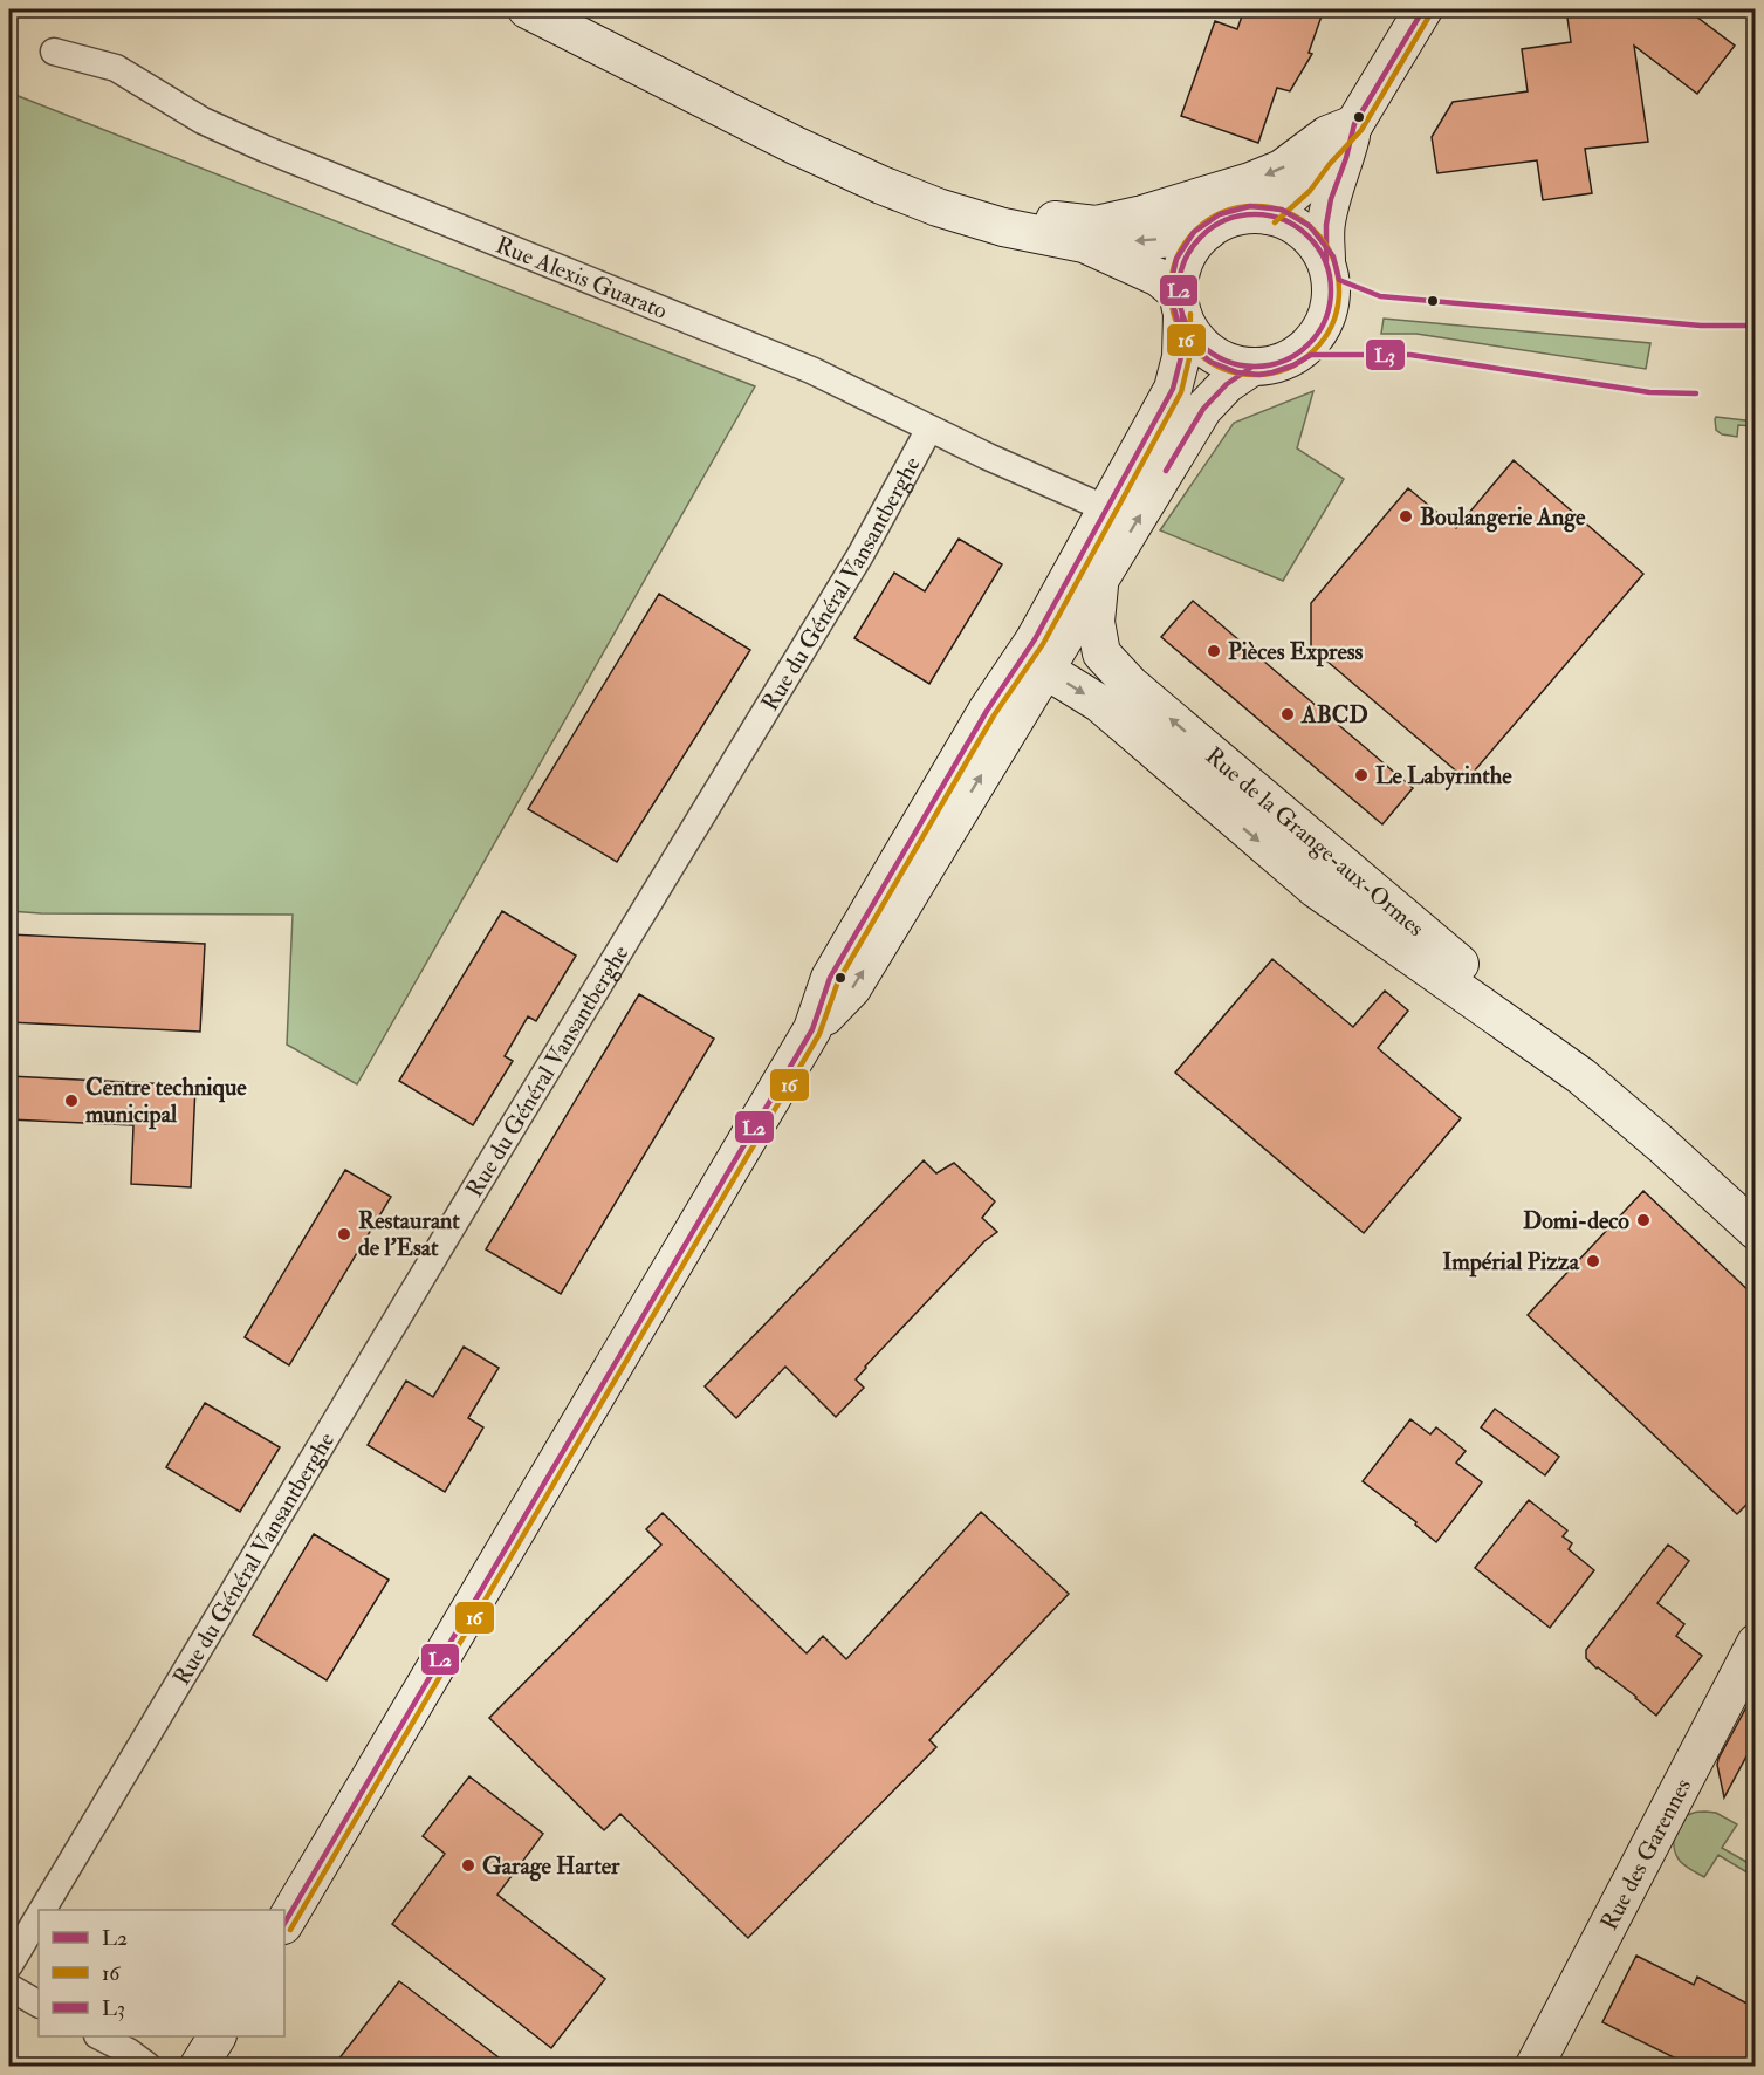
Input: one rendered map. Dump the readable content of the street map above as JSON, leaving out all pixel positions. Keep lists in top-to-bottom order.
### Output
{
  "streets": {
    "main road": ["Rue de la Grange-aux-Ormes", "Rue des Garennes"],
    "street": ["Rue Alexis Guarato", "Rue du Général Vansantberghe"]
  },
  "crossings": [
    ["Rue Alexis Guarato", "Rue du Général Vansantberghe"]
  ],
  "places": [
    "Boulangerie Ange",
    "Pièces Express",
    "ABCD",
    "Le Labyrinthe",
    "Centre technique municipal",
    "Domi-deco",
    "Restaurant de l'Esat",
    "Impérial Pizza",
    "Garage Harter"
  ],
  "lines": ["transit line L2", "transit line 16", "transit line L3"],
  "legend": ["L2", "16", "L3"]
}
